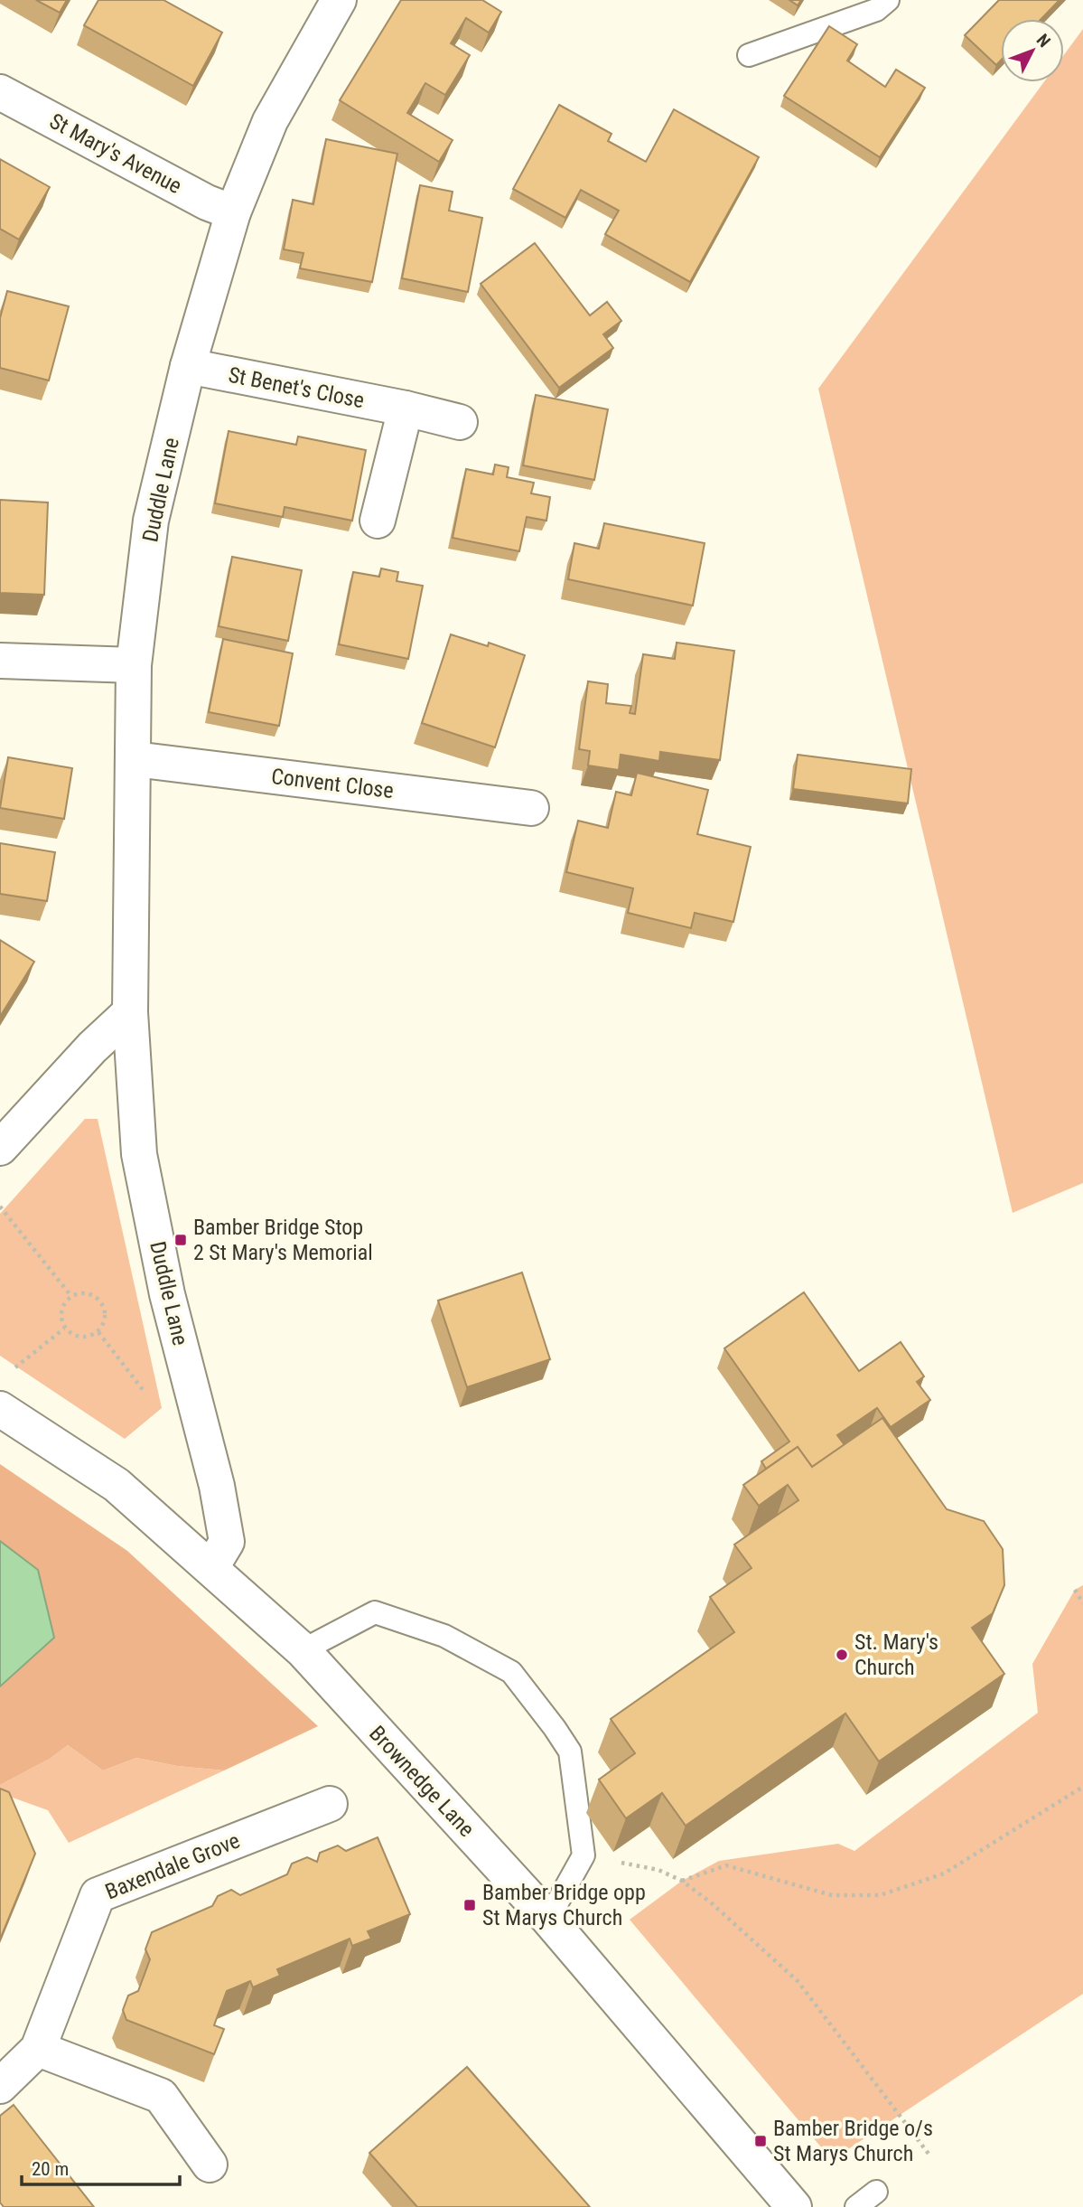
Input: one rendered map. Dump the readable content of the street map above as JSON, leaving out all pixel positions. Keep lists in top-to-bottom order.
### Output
{
  "streets": {
    "street": [
      "St Mary's Avenue",
      "St Benet's Close",
      "Duddle Lane",
      "Convent Close",
      "Brownedge Lane",
      "Baxendale Grove"
    ]
  },
  "crossings": [
    ["St Mary's Avenue", "Duddle Lane"],
    ["St Benet's Close", "Duddle Lane"],
    ["Duddle Lane", "Convent Close"],
    ["Duddle Lane", "Brownedge Lane"]
  ],
  "places": {
    "transit": ["Bamber Bridge Stop 2 St Mary's Memorial", "Bamber Bridge opp St Marys Church", "Bamber Bridge o/s St Marys Church"],
    "other": ["St. Mary's Church"]
  },
  "scale_bar": "20 m",
  "north": "top right"
}
